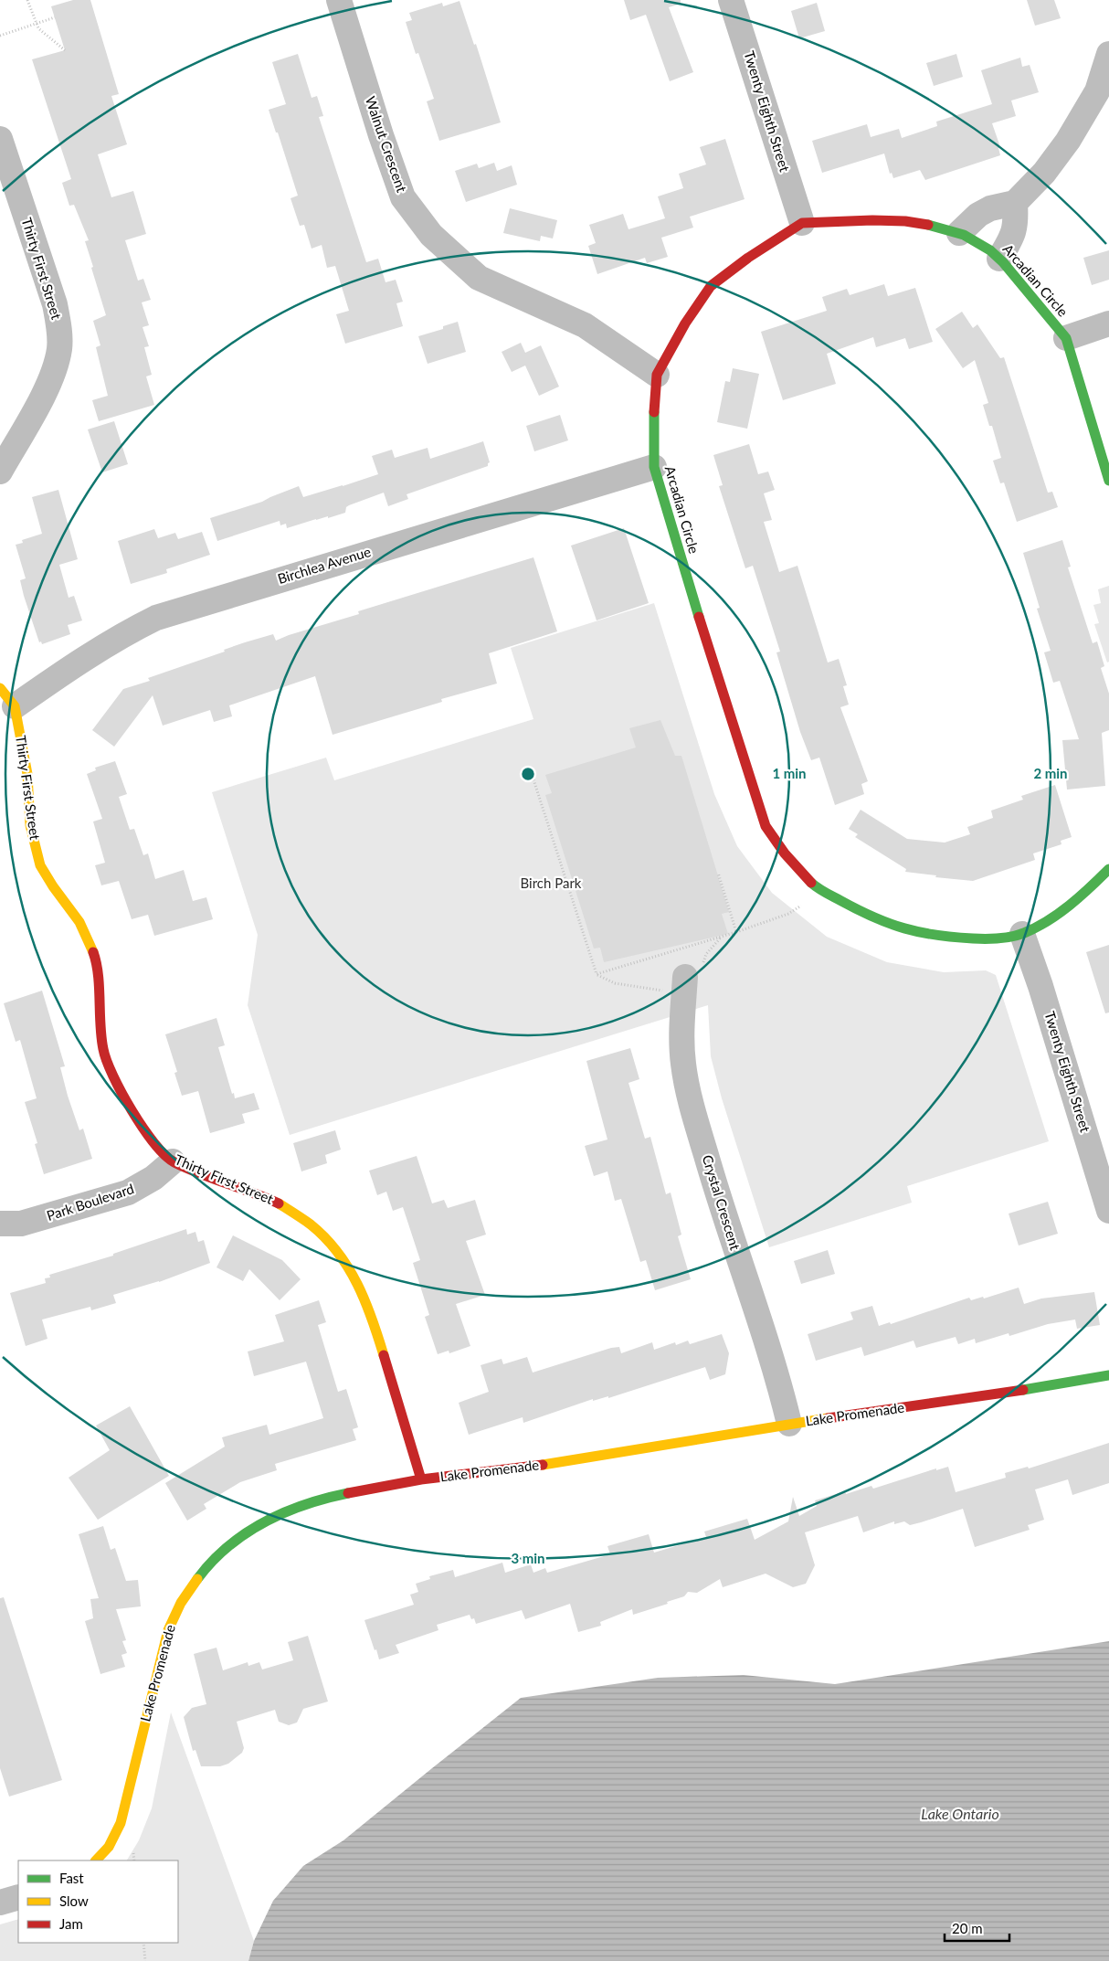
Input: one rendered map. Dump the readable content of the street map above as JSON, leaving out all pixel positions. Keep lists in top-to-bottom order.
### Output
{
  "streets": {
    "street": [
      "Twenty Eighth Street",
      "Walnut Crescent",
      "Thirty First Street",
      "Arcadian Circle",
      "Birchlea Avenue",
      "Park Boulevard",
      "Crystal Crescent",
      "Lake Promenade"
    ]
  },
  "crossings": [
    ["Twenty Eighth Street", "Arcadian Circle"],
    ["Walnut Crescent", "Arcadian Circle"],
    ["Thirty First Street", "Birchlea Avenue"],
    ["Thirty First Street", "Park Boulevard"],
    ["Thirty First Street", "Lake Promenade"],
    ["Arcadian Circle", "Birchlea Avenue"],
    ["Crystal Crescent", "Lake Promenade"]
  ],
  "water": ["Lake Ontario"],
  "parks": ["Birch Park"],
  "legend": ["Fast", "Slow", "Jam"],
  "scale_bar": "20 m",
  "rings": ["1 min", "2 min", "3 min"]
}
